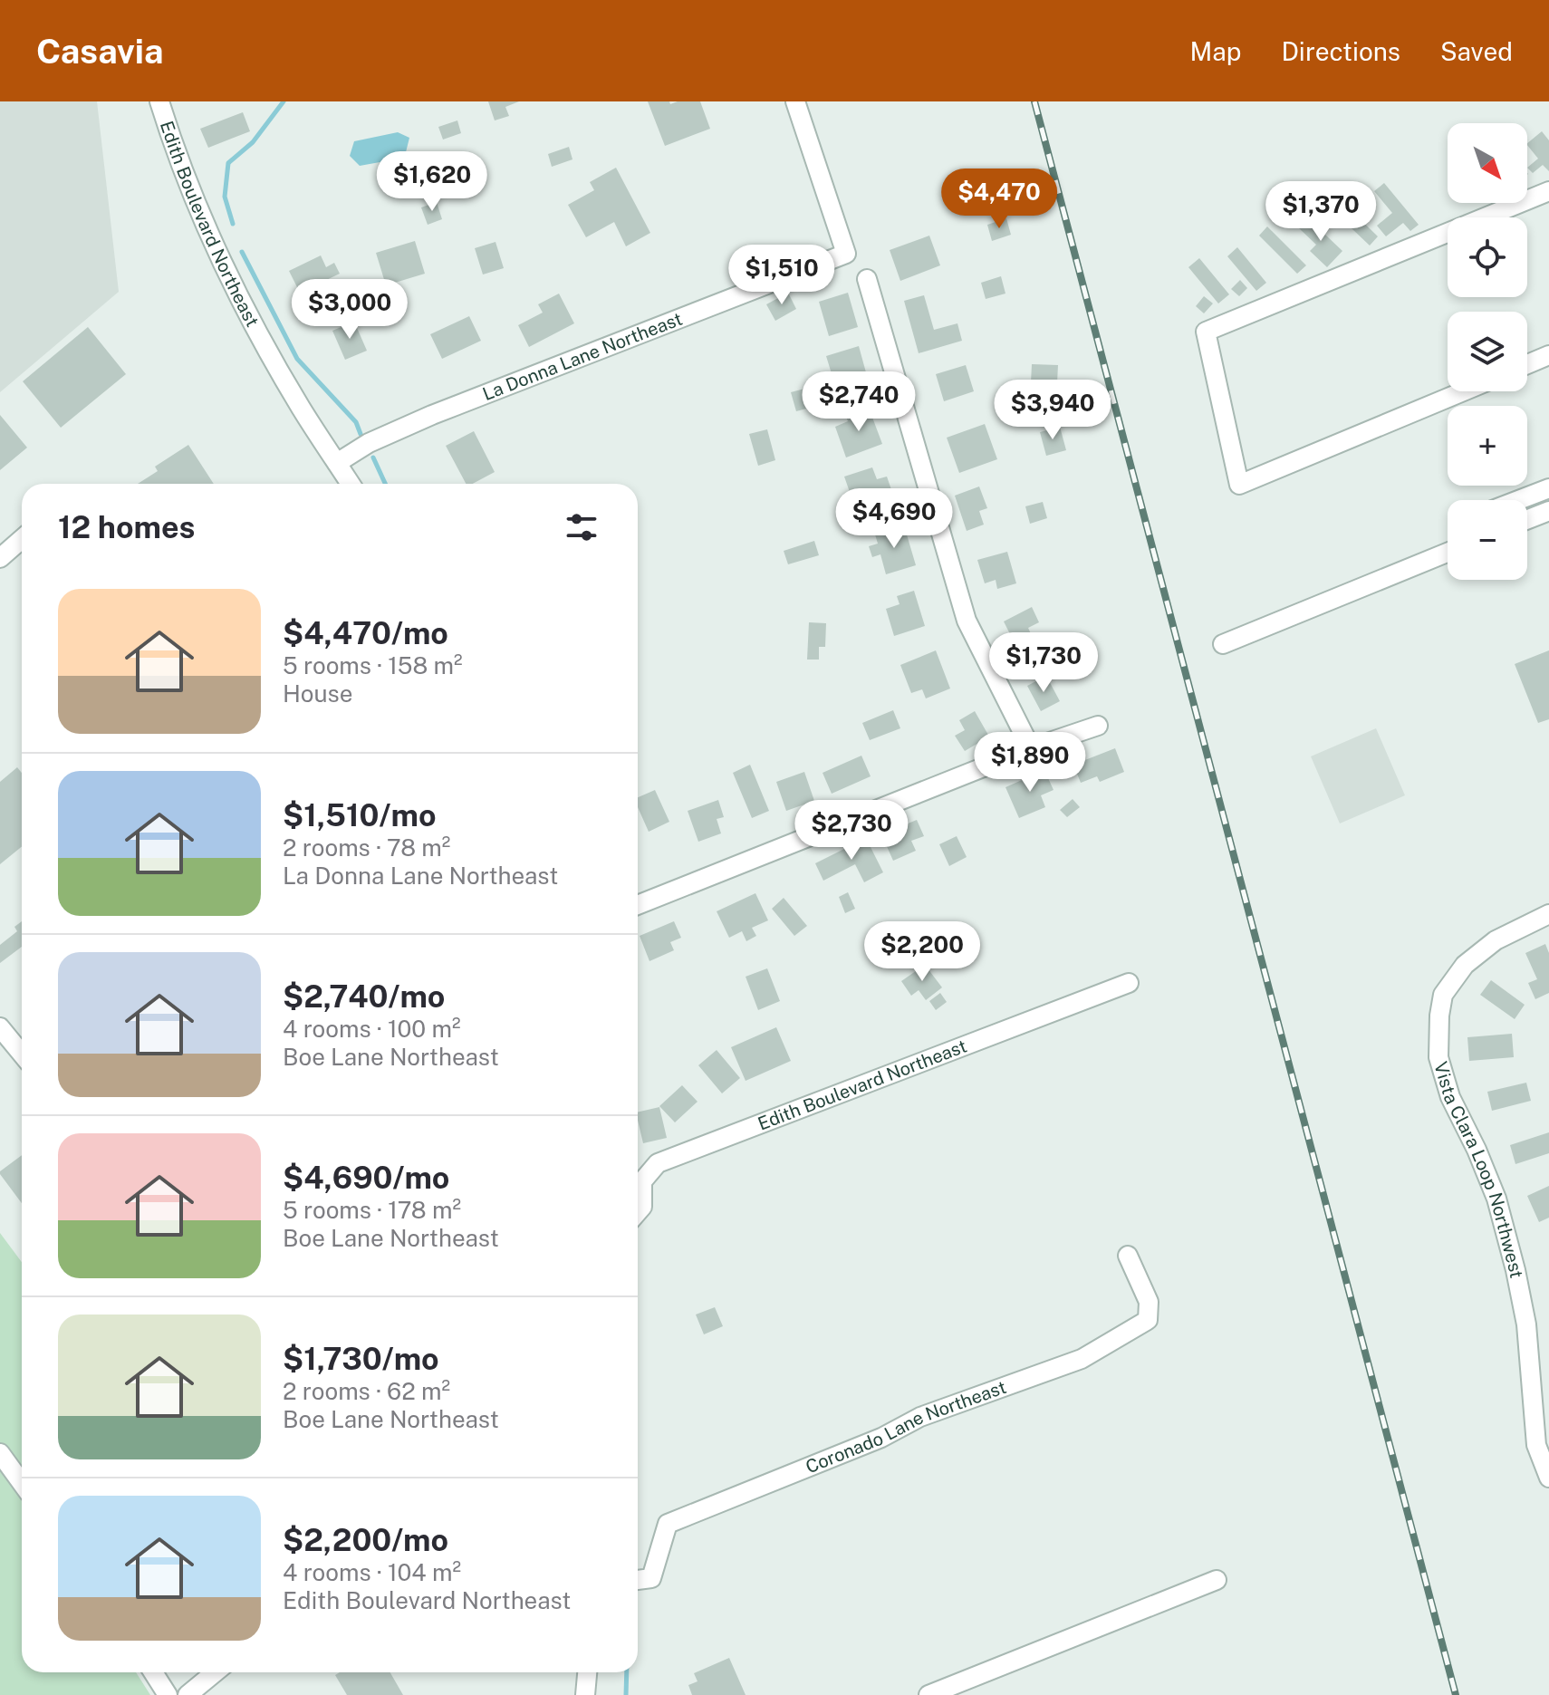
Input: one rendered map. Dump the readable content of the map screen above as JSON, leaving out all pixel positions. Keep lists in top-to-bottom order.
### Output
{
  "streets": {
    "street": [
      "Edith Boulevard Northeast",
      "La Donna Lane Northeast",
      "Vista Clara Loop Northwest",
      "Coronado Lane Northeast"
    ]
  },
  "crossings": [
    ["Edith Boulevard Northeast", "La Donna Lane Northeast"]
  ],
  "north": "bottom right",
  "page": {
    "header": "Casavia",
    "nav": ["Map", "Directions", "Saved"],
    "map_buttons": ["+", "−"],
    "price": [
      "$1,620",
      "$4,470",
      "$1,370",
      "$1,510",
      "$3,000",
      "$2,740",
      "$3,940",
      "$4,690",
      "$1,730",
      "$1,890",
      "$2,730",
      "$2,200"
    ],
    "heading": "12 homes",
    "list": [
      {
        "name": "$4,470/mo",
        "note": "5 rooms · 158 m² · House"
      },
      {
        "name": "$1,510/mo",
        "note": "2 rooms · 78 m² · La Donna Lane Northeast"
      },
      {
        "name": "$2,740/mo",
        "note": "4 rooms · 100 m² · Boe Lane Northeast"
      },
      {
        "name": "$4,690/mo",
        "note": "5 rooms · 178 m² · Boe Lane Northeast"
      },
      {
        "name": "$1,730/mo",
        "note": "2 rooms · 62 m² · Boe Lane Northeast"
      },
      {
        "name": "$2,200/mo",
        "note": "4 rooms · 104 m² · Edith Boulevard Northeast"
      }
    ]
  }
}
